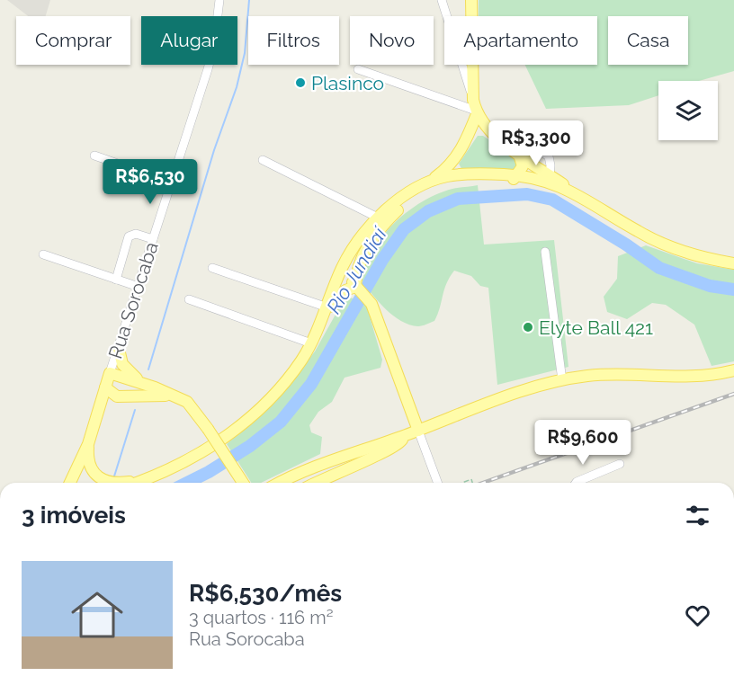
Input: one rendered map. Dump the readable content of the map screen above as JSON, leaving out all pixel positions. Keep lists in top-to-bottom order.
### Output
{
  "streets": {
    "main road": ["Rua Sorocaba"]
  },
  "water": ["Rio Jundiaí"],
  "places": ["Plasinco", "Elyte Ball 421"],
  "page": {
    "chip": [
      "Comprar",
      "Alugar",
      "Filtros",
      "Novo",
      "Apartamento",
      "Casa"
    ],
    "price": ["R$3,300", "R$6,530", "R$9,600"],
    "heading": "3 imóveis",
    "list": [
      {
        "name": "R$6,530/mês",
        "note": "3 quartos · 116 m² · Rua Sorocaba"
      }
    ]
  }
}
